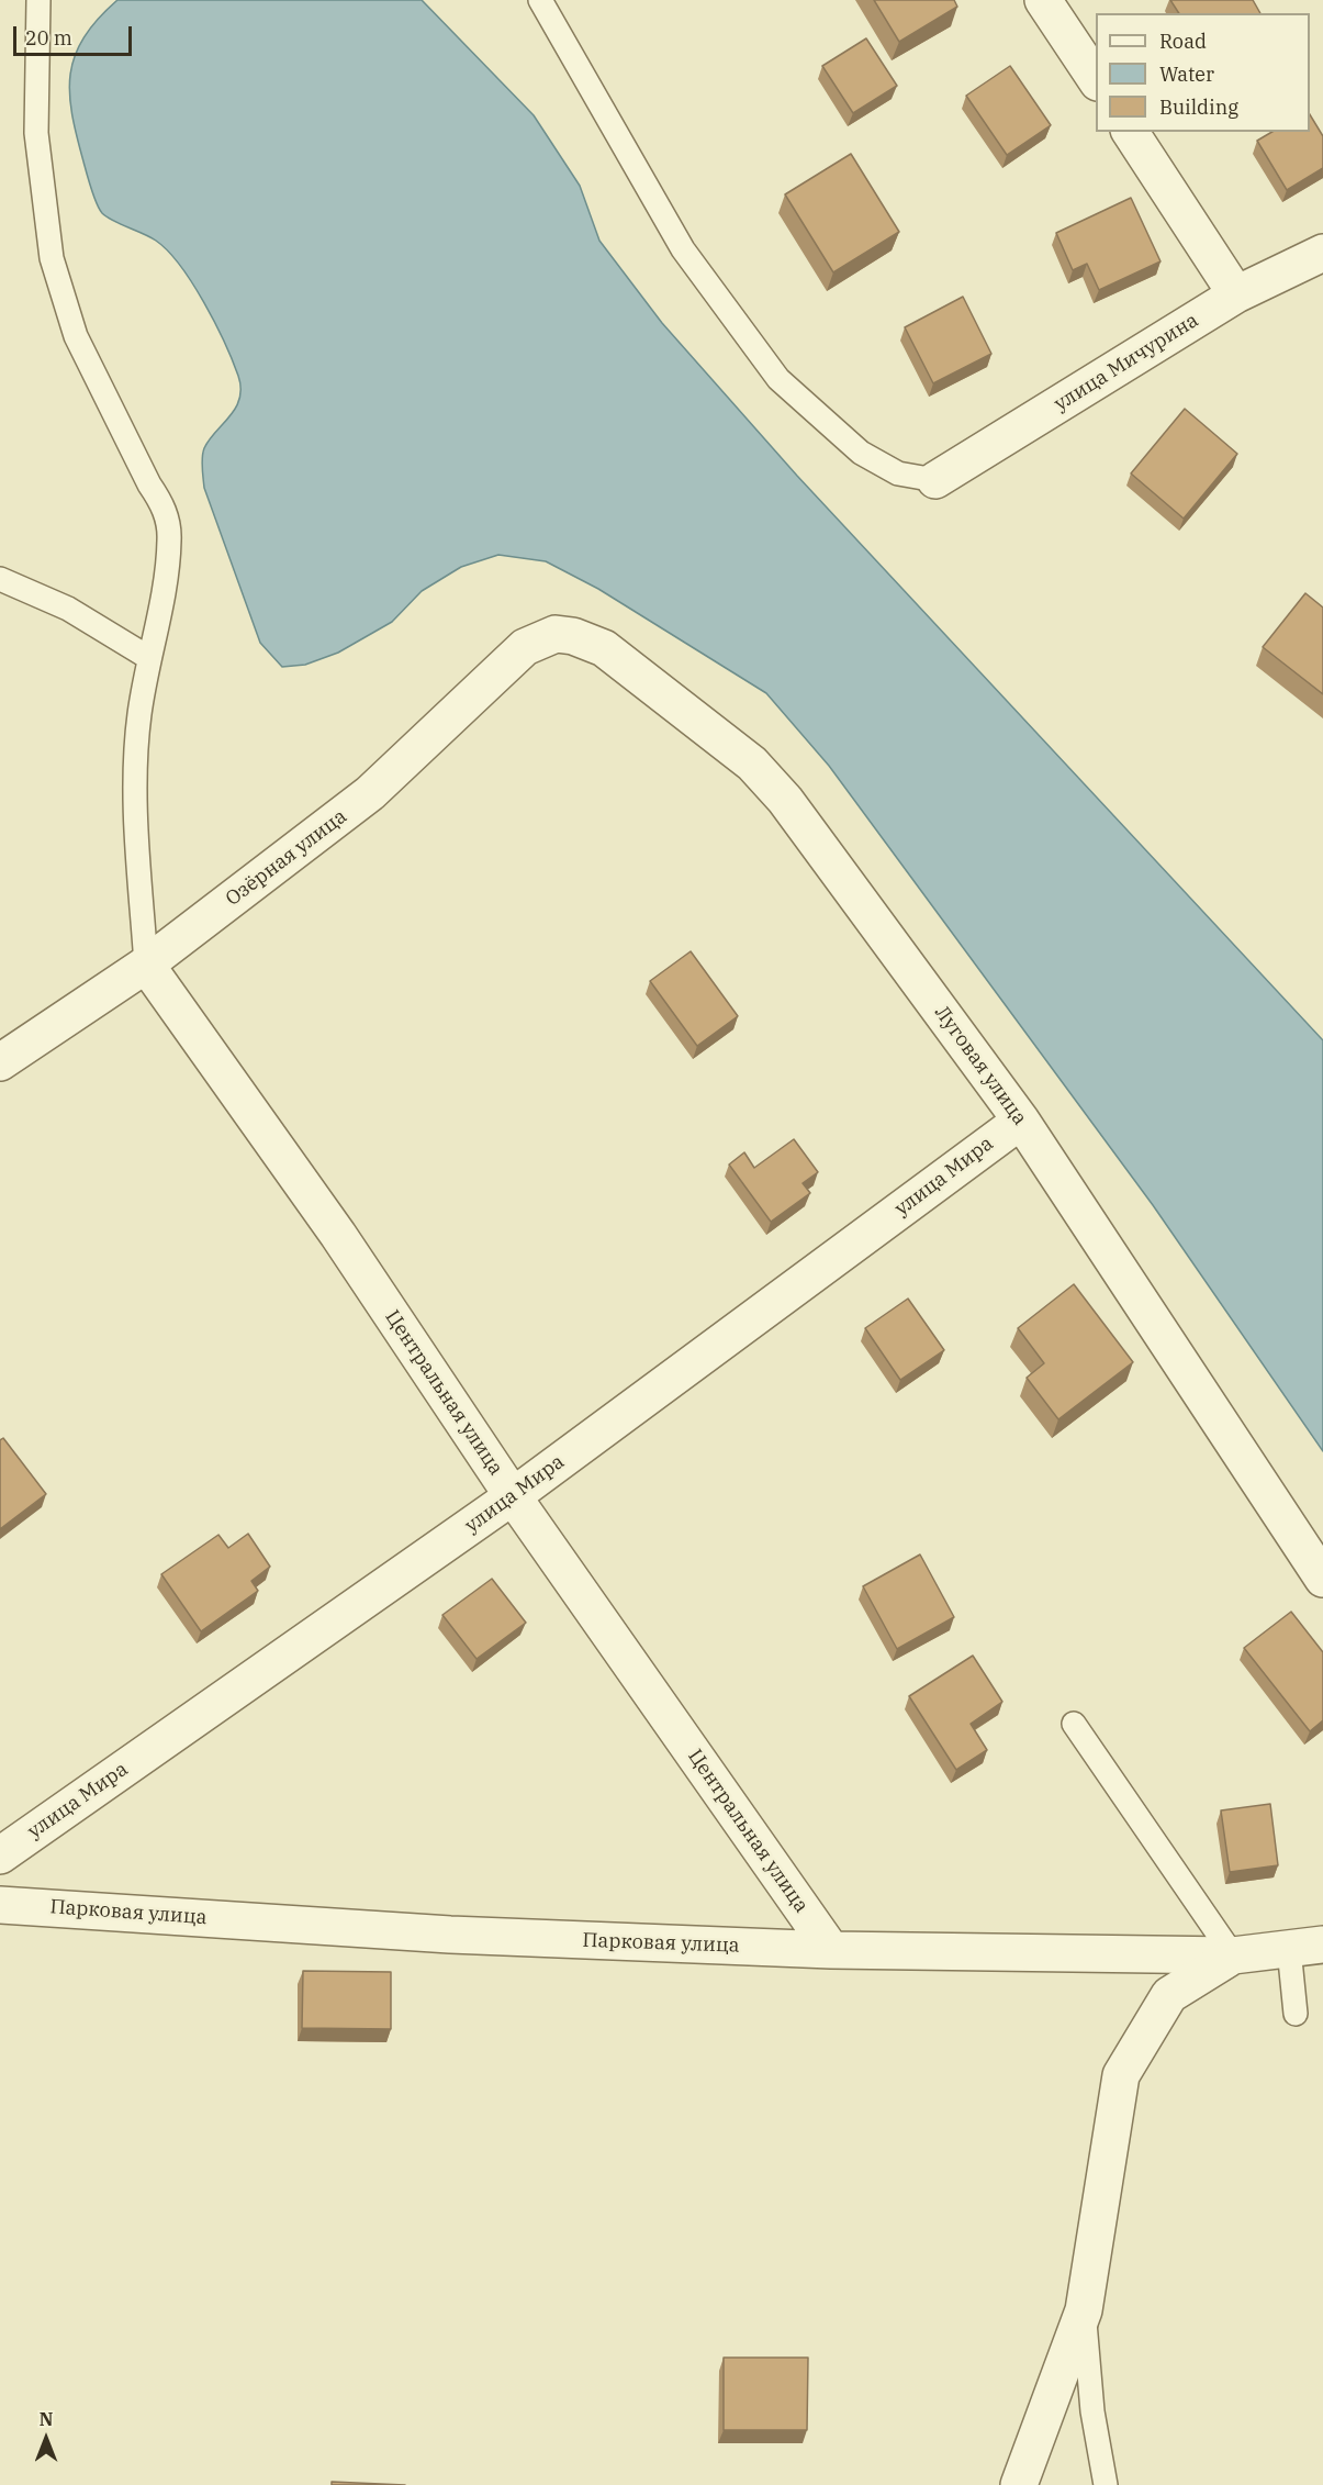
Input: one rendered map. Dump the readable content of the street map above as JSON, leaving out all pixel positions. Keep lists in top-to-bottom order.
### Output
{
  "streets": {
    "street": [
      "улица Мичурина",
      "Озёрная улица",
      "Луговая улица",
      "улица Мира",
      "Центральная улица",
      "Парковая улица"
    ]
  },
  "crossings": [
    ["Озёрная улица", "Луговая улица"],
    ["Озёрная улица", "Центральная улица"],
    ["Луговая улица", "улица Мира"],
    ["улица Мира", "Центральная улица"],
    ["Центральная улица", "Парковая улица"]
  ],
  "legend": ["Road", "Water", "Building"],
  "scale_bar": "20 m",
  "north": "top"
}
